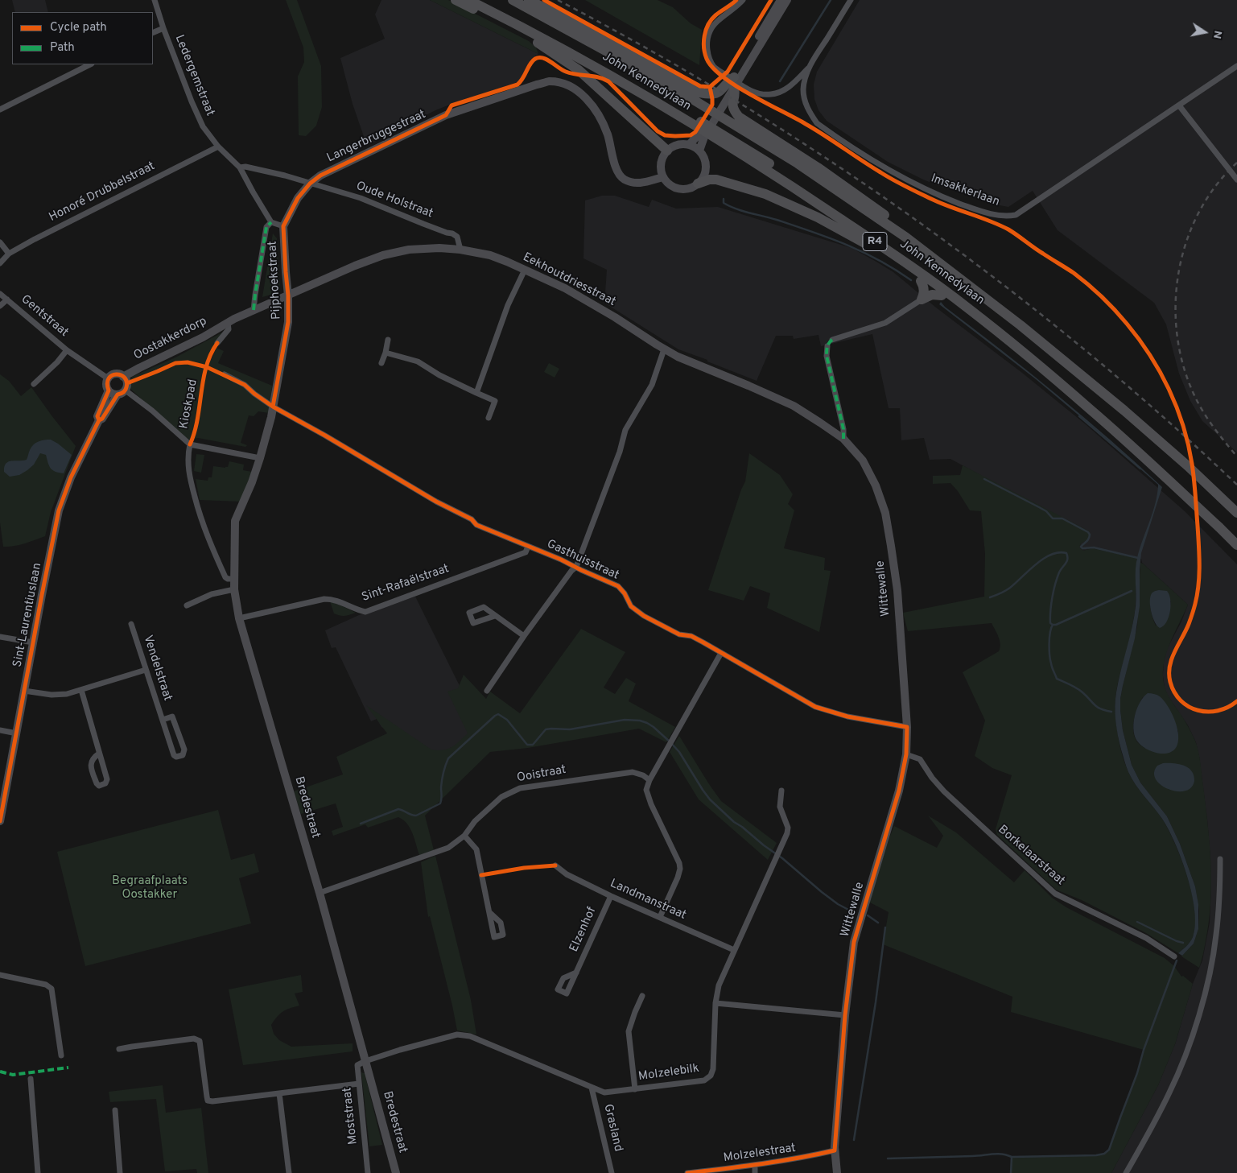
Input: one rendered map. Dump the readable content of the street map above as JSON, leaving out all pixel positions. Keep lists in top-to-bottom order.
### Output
{
  "streets": {
    "highway": ["John Kennedylaan", "R4"],
    "street": [
      "Ledergemstraat",
      "Langerbruggestraat",
      "Imsakkerlaan",
      "Honoré Drubbelstraat",
      "Oude Holstraat",
      "Pijphoekstraat",
      "Eekhoutdriesstraat",
      "Gentstraat",
      "Oostakkerdorp",
      "Gasthuisstraat",
      "Sint-Rafaëlstraat",
      "Wittewalle",
      "Sint-Laurentiuslaan",
      "Vendelstraat",
      "Ooistraat",
      "Bredestraat",
      "Borkelaarstraat",
      "Landmanstraat",
      "Elzenhof",
      "Molzelebilk",
      "Moststraat",
      "Grasland",
      "Molzelestraat"
    ],
    "cycle path": ["Kioskpad"]
  },
  "crossings": [
    ["Ledergemstraat", "Honoré Drubbelstraat"],
    ["Langerbruggestraat", "Oude Holstraat"],
    ["Langerbruggestraat", "Pijphoekstraat"],
    ["Oude Holstraat", "Pijphoekstraat"],
    ["Oude Holstraat", "Eekhoutdriesstraat"],
    ["Pijphoekstraat", "Eekhoutdriesstraat"],
    ["Pijphoekstraat", "Oostakkerdorp"],
    ["Pijphoekstraat", "Gasthuisstraat"],
    ["Pijphoekstraat", "Bredestraat"],
    ["Eekhoutdriesstraat", "Oostakkerdorp"],
    ["Eekhoutdriesstraat", "Gasthuisstraat"],
    ["Eekhoutdriesstraat", "Wittewalle"],
    ["Gentstraat", "Oostakkerdorp"],
    ["Gentstraat", "Sint-Laurentiuslaan"],
    ["Oostakkerdorp", "Sint-Laurentiuslaan"],
    ["Gasthuisstraat", "Sint-Rafaëlstraat"],
    ["Gasthuisstraat", "Wittewalle"],
    ["Sint-Rafaëlstraat", "Bredestraat"],
    ["Wittewalle", "Borkelaarstraat"],
    ["Wittewalle", "Molzelestraat"],
    ["Ooistraat", "Bredestraat"],
    ["Bredestraat", "Molzelebilk"],
    ["Bredestraat", "Moststraat"],
    ["Landmanstraat", "Elzenhof"],
    ["Landmanstraat", "Molzelebilk"],
    ["Molzelebilk", "Moststraat"],
    ["Molzelebilk", "Grasland"]
  ],
  "parks": ["Begraafplaats Oostakker"],
  "legend": ["Cycle path", "Path"],
  "north": "right"
}
